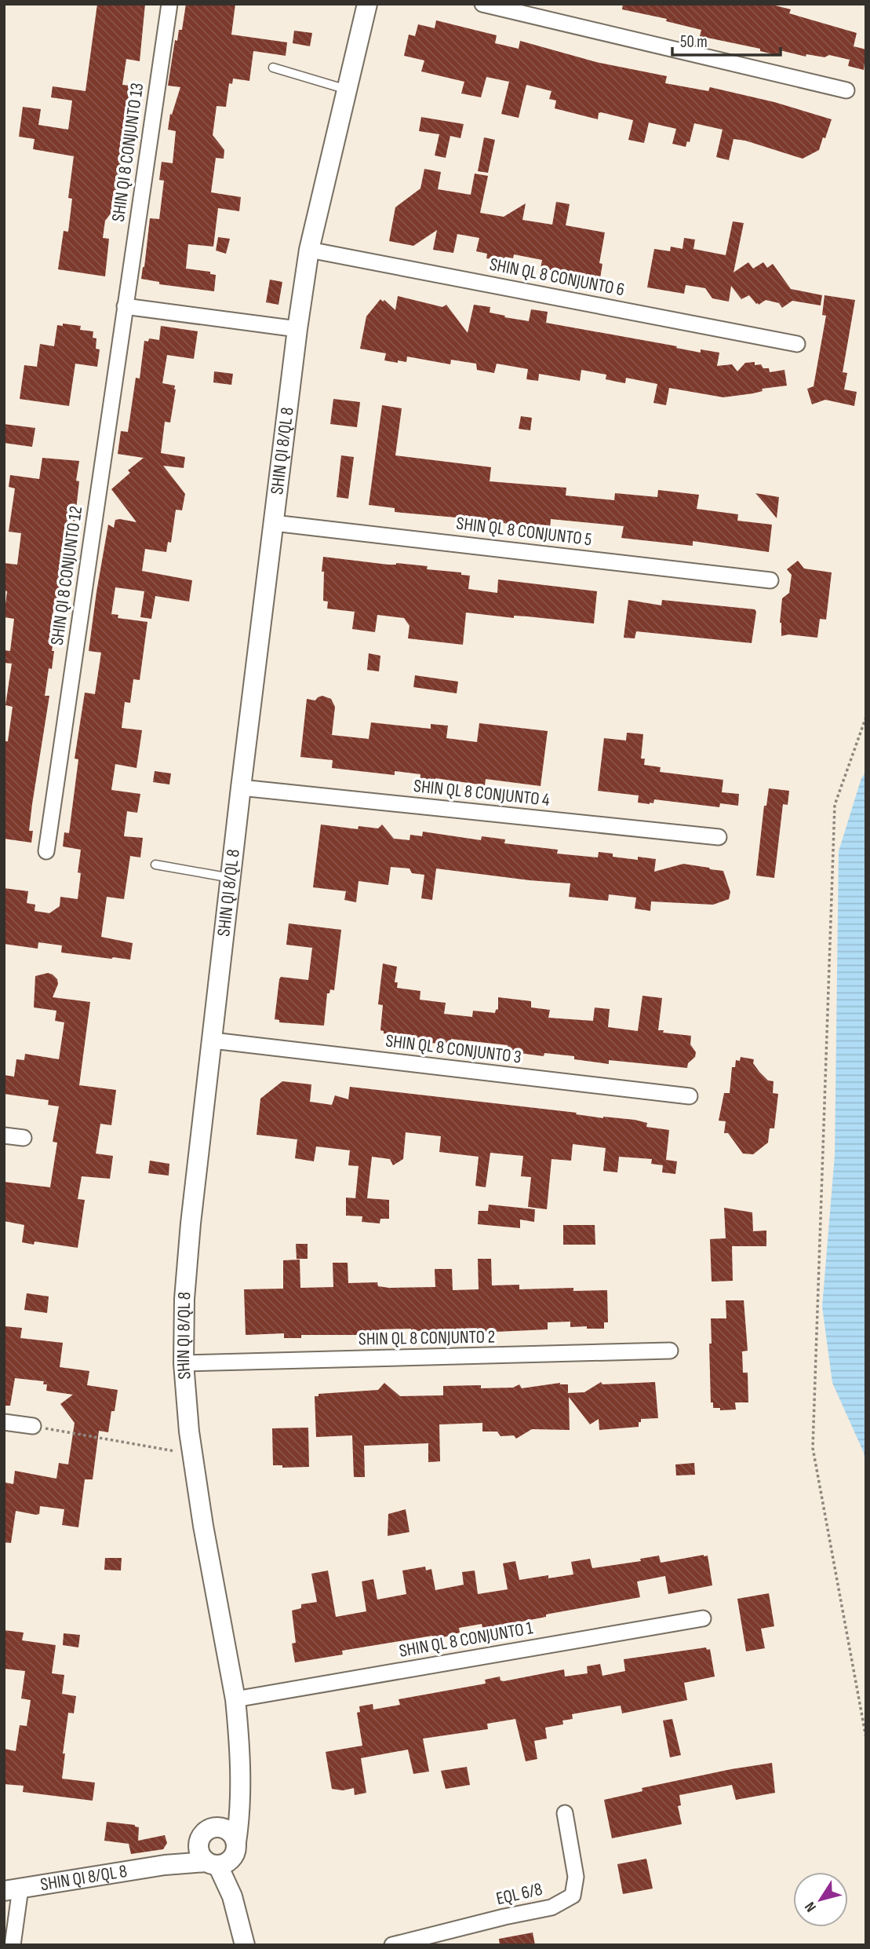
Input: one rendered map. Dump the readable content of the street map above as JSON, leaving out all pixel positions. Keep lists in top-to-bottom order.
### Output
{
  "streets": {
    "street": [
      "SHIN QI 8 CONJUNTO 13",
      "SHIN QL 8 CONJUNTO 6",
      "SHIN QI 8/QL 8",
      "SHIN QL 8 CONJUNTO 5",
      "SHIN QI 8 CONJUNTO 12",
      "SHIN QL 8 CONJUNTO 4",
      "SHIN QL 8 CONJUNTO 3",
      "SHIN QL 8 CONJUNTO 2",
      "SHIN QL 8 CONJUNTO 1",
      "EQL 6/8"
    ]
  },
  "crossings": [
    ["SHIN QI 8 CONJUNTO 13", "SHIN QI 8 CONJUNTO 12"],
    ["SHIN QL 8 CONJUNTO 6", "SHIN QI 8/QL 8"],
    ["SHIN QI 8/QL 8", "SHIN QL 8 CONJUNTO 5"],
    ["SHIN QI 8/QL 8", "SHIN QL 8 CONJUNTO 4"],
    ["SHIN QI 8/QL 8", "SHIN QL 8 CONJUNTO 3"],
    ["SHIN QI 8/QL 8", "SHIN QL 8 CONJUNTO 2"],
    ["SHIN QI 8/QL 8", "SHIN QL 8 CONJUNTO 1"]
  ],
  "scale_bar": "50 m",
  "north": "bottom left"
}
